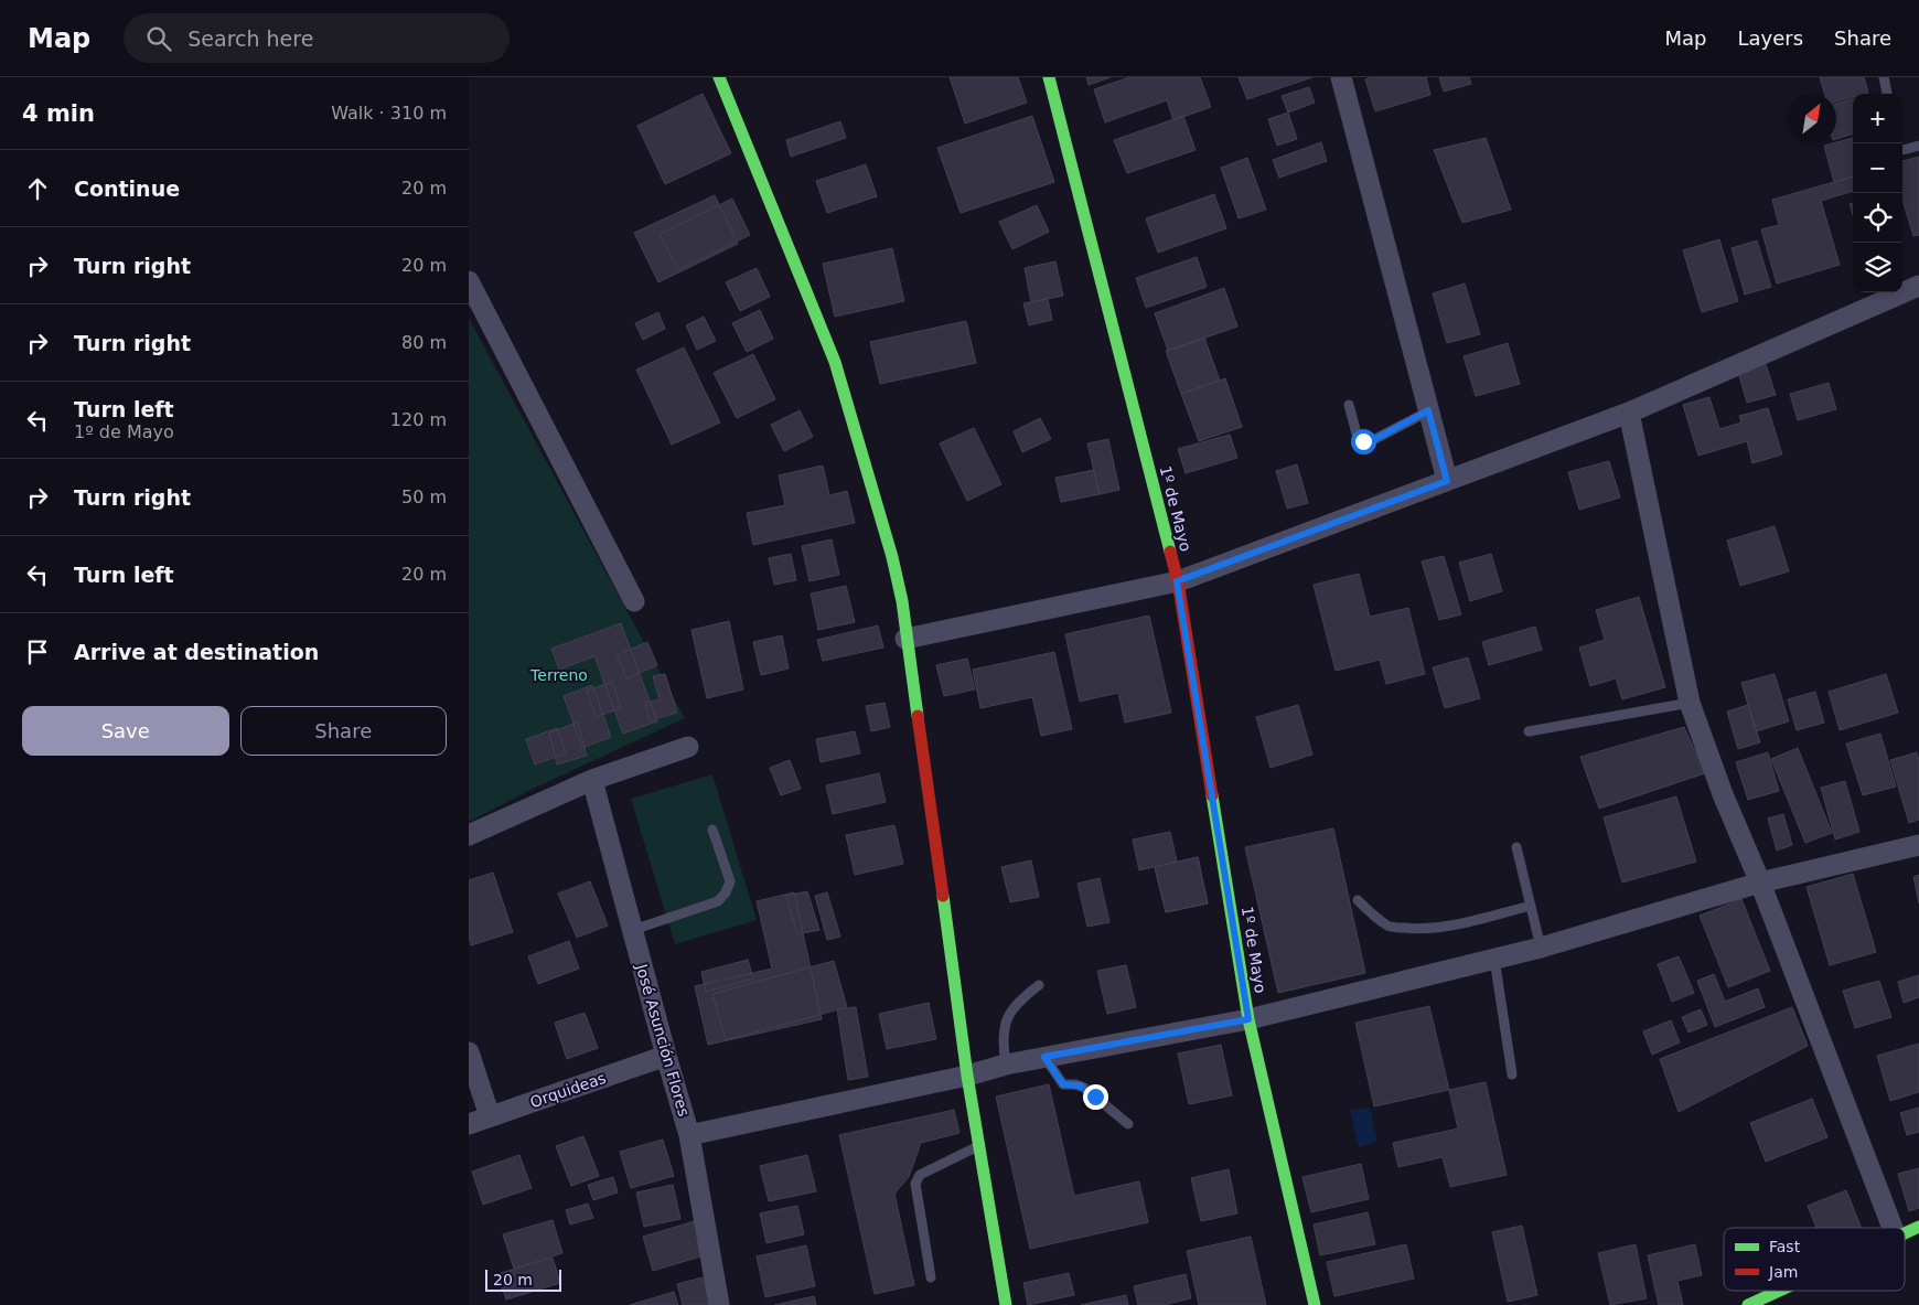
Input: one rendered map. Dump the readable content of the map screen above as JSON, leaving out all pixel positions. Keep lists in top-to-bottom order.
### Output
{
  "streets": {
    "street": ["1º de Mayo", "José Asunción Flores", "Orquideas"]
  },
  "crossings": [
    ["José Asunción Flores", "Orquideas"]
  ],
  "parks": ["Terreno"],
  "legend": ["Fast", "Jam"],
  "scale_bar": "20 m",
  "north": "top right",
  "page": {
    "header": "Map",
    "search": "Search here",
    "nav": ["Map", "Layers", "Share"],
    "heading": ["4 min", "Walk · 310 m"],
    "map_buttons": ["+", "−"],
    "list": [
      ["Continue", "20 m"],
      ["Turn right", "20 m"],
      ["Turn right", "80 m"],
      ["Turn left", "1º de Mayo", "120 m"],
      ["Turn right", "50 m"],
      ["Turn left", "20 m"],
      "Arrive at destination"
    ],
    "buttons": ["Save", "Share"],
    "scale": "20 m"
  }
}
